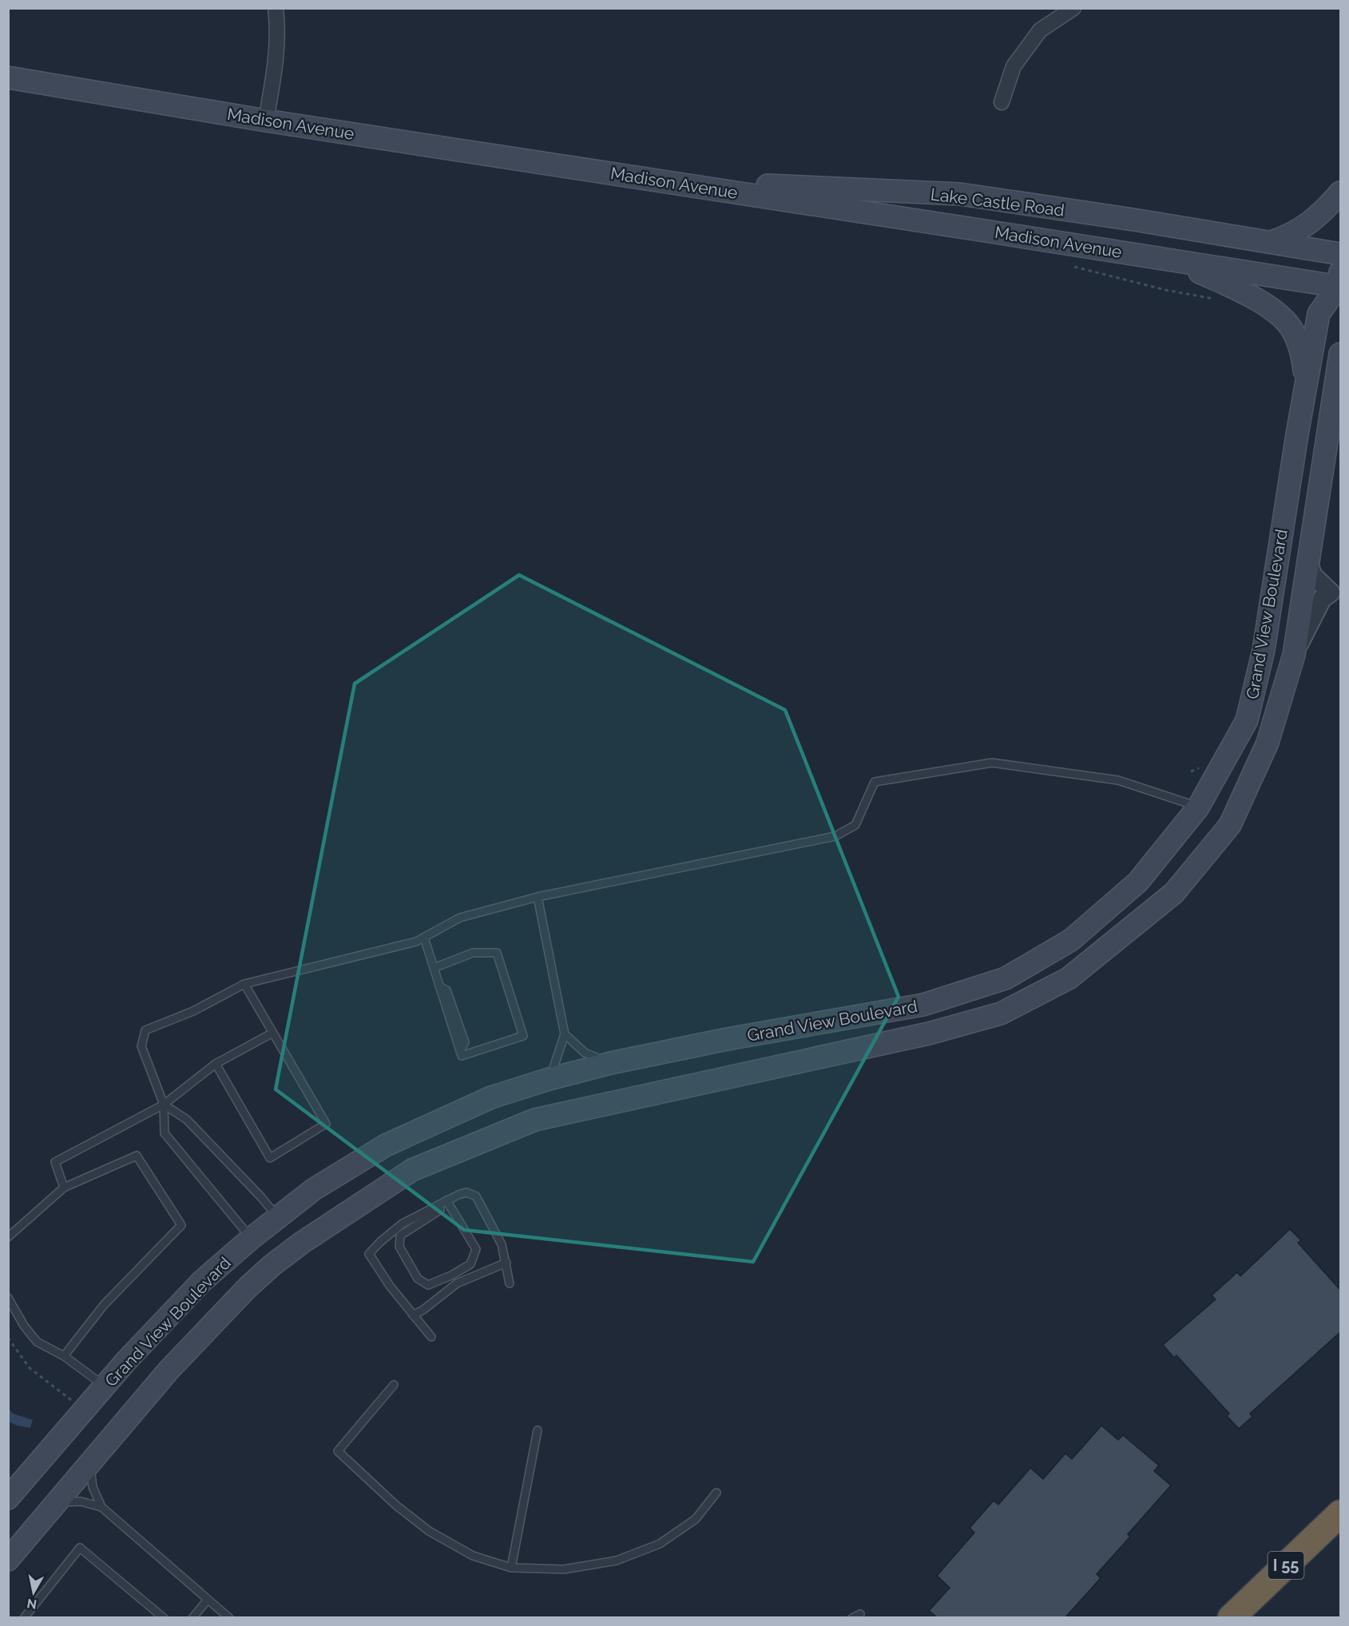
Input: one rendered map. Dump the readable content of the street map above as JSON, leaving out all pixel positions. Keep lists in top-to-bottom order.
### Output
{
  "streets": {
    "highway": ["I 55"],
    "main road": ["Madison Avenue", "Lake Castle Road", "Grand View Boulevard"]
  },
  "crossings": [
    ["Madison Avenue", "Lake Castle Road"],
    ["Madison Avenue", "Grand View Boulevard"]
  ],
  "north": "bottom"
}
